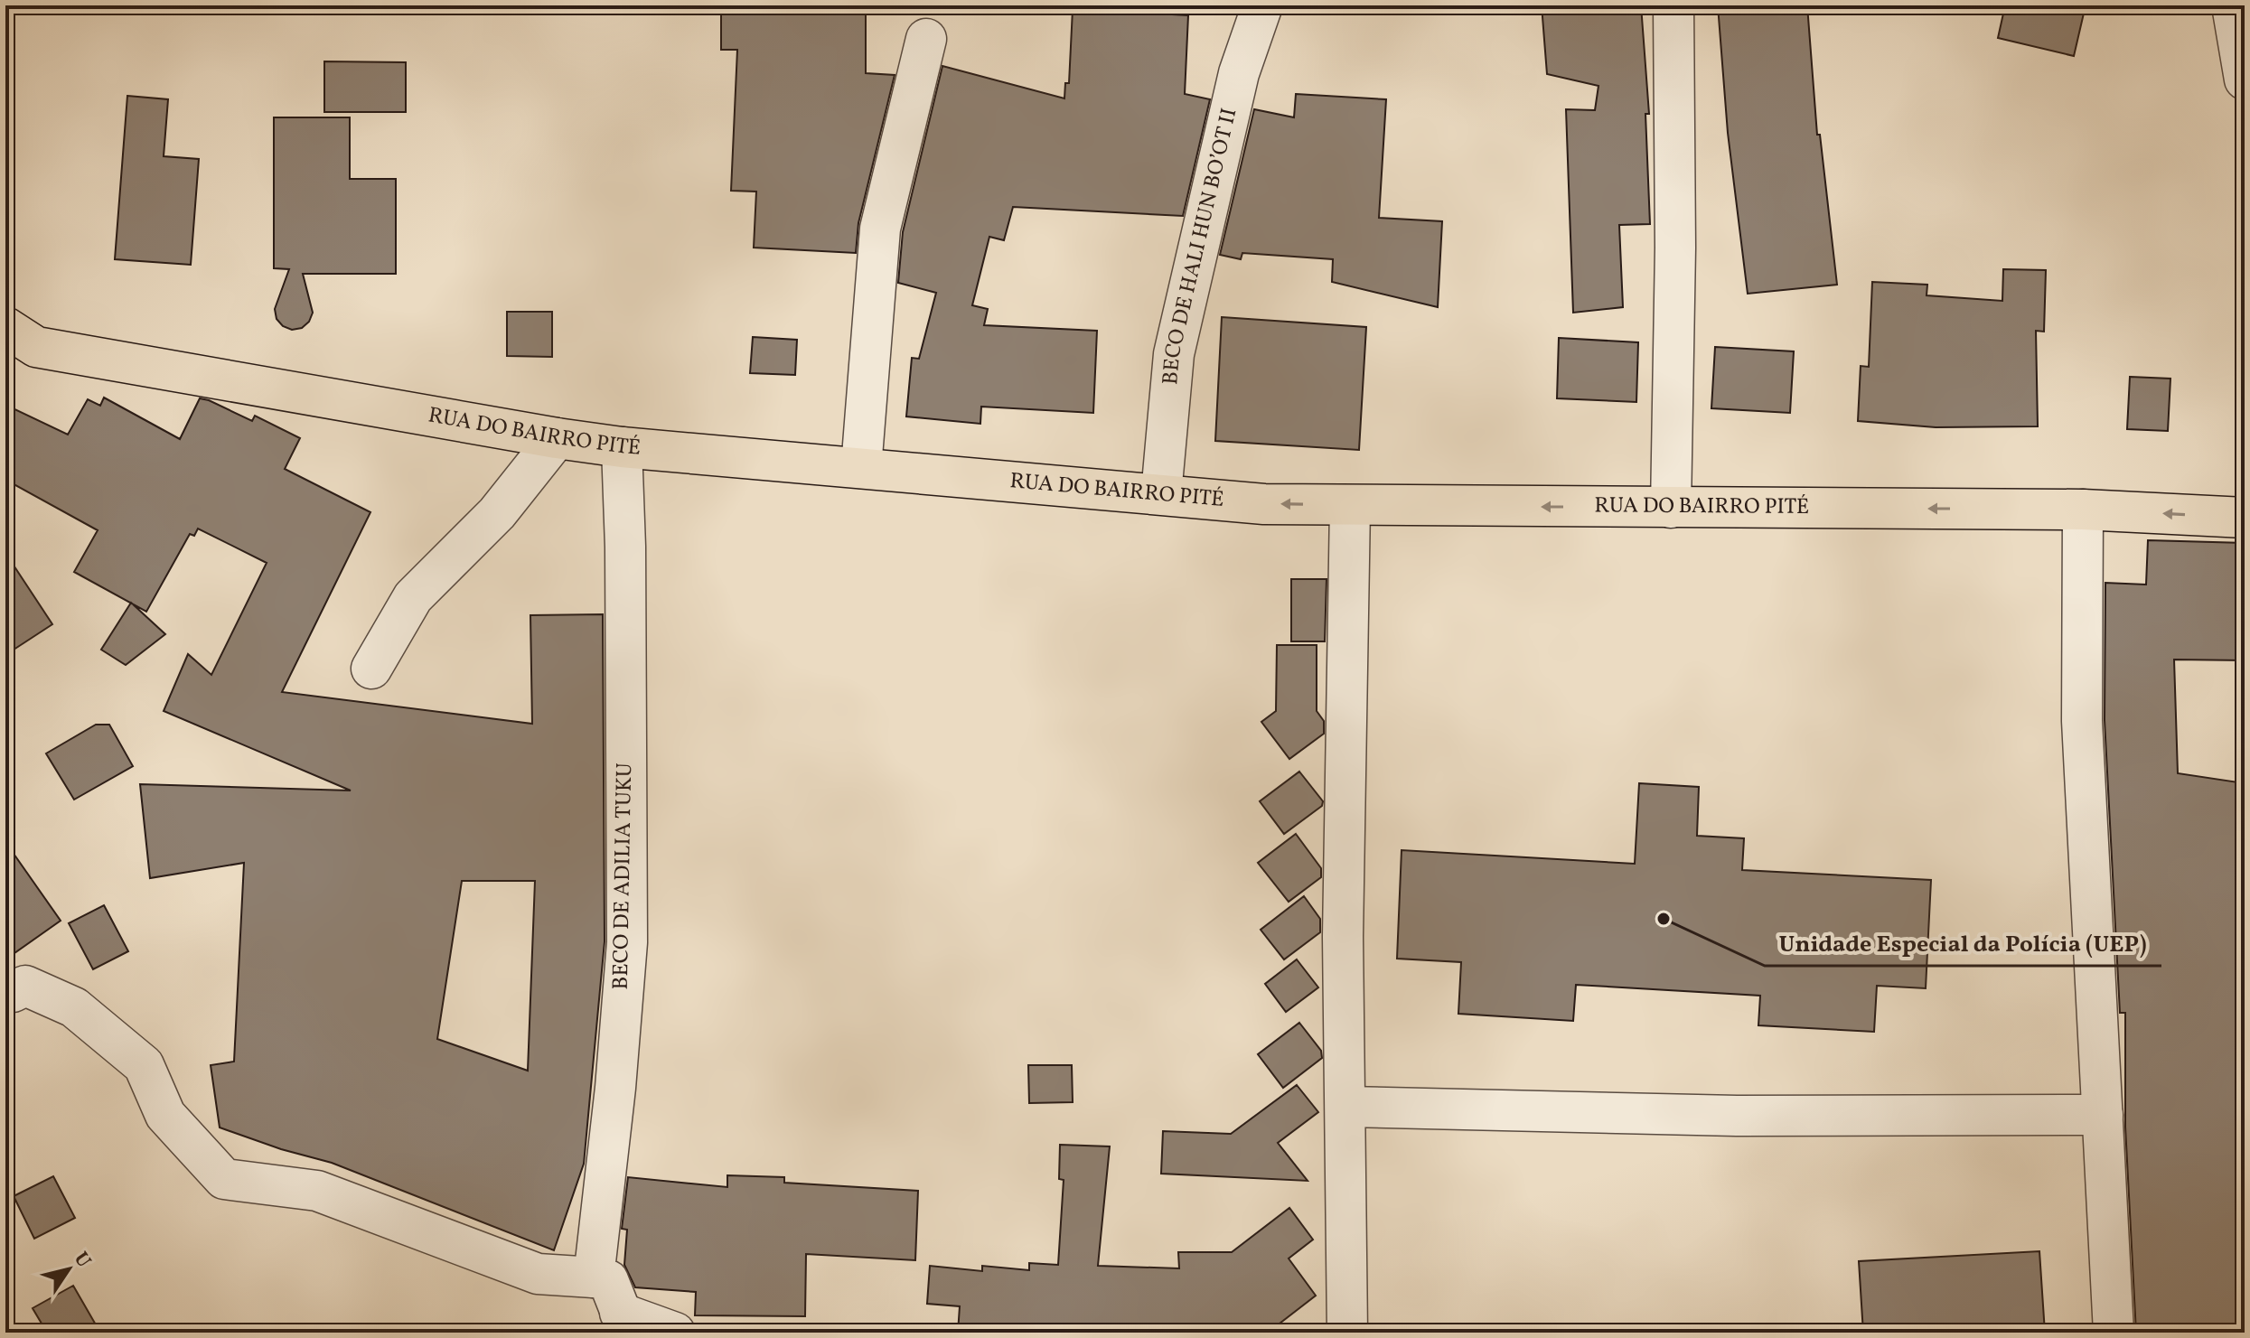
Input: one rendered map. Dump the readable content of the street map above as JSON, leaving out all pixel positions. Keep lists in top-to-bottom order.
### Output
{
  "streets": {
    "main road": ["RUA DO BAIRRO PITÉ"],
    "street": ["BECO DE HALI HUN BO’OT II", "BECO DE ADILIA TUKU"]
  },
  "crossings": [
    ["BECO DE HALI HUN BO’OT II", "RUA DO BAIRRO PITÉ"],
    ["RUA DO BAIRRO PITÉ", "BECO DE ADILIA TUKU"]
  ],
  "one_way": ["RUA DO BAIRRO PITÉ"],
  "places": ["Unidade Especial da Polícia (UEP)"],
  "north": "top right"
}
